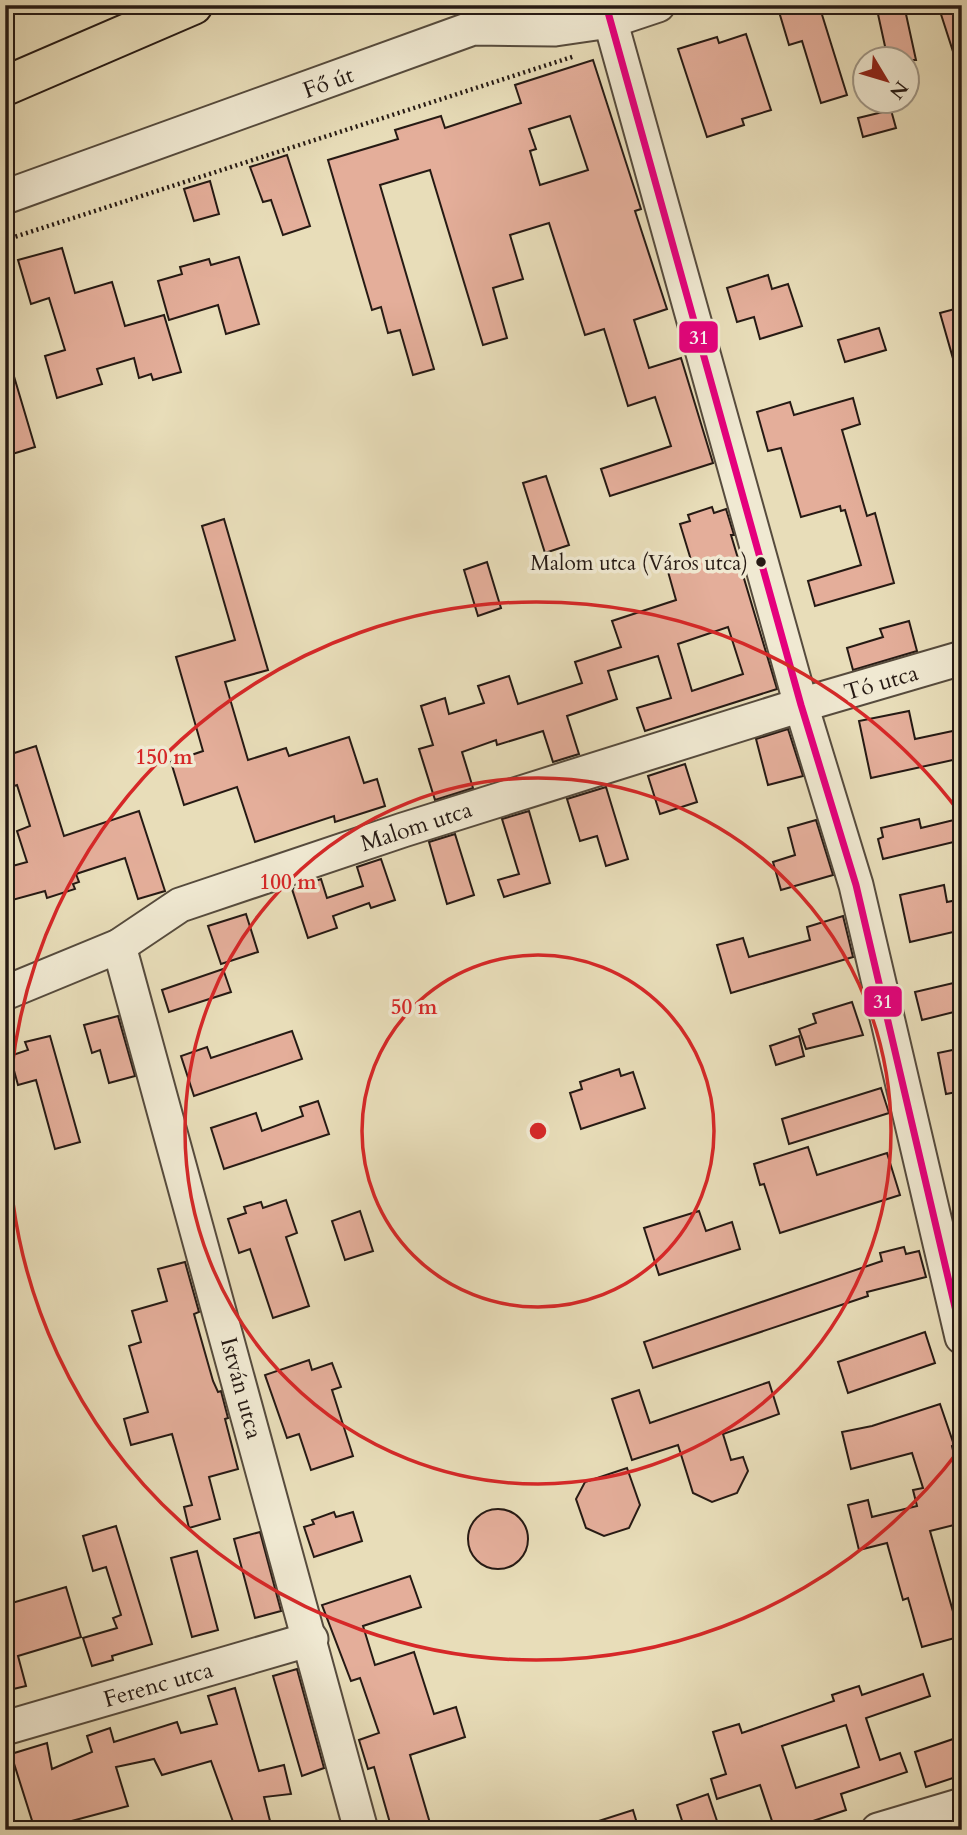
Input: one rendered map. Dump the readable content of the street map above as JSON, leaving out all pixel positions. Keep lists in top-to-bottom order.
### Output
{
  "streets": {
    "street": [
      "Fő út",
      "Tó utca",
      "Malom utca",
      "István utca",
      "Ferenc utca"
    ]
  },
  "crossings": [
    ["Tó utca", "Malom utca"],
    ["Malom utca", "István utca"],
    ["István utca", "Ferenc utca"]
  ],
  "places": ["Malom utca (Város utca)"],
  "lines": ["transit line 31"],
  "north": "bottom right",
  "rings": ["150 m", "100 m", "50 m"]
}
